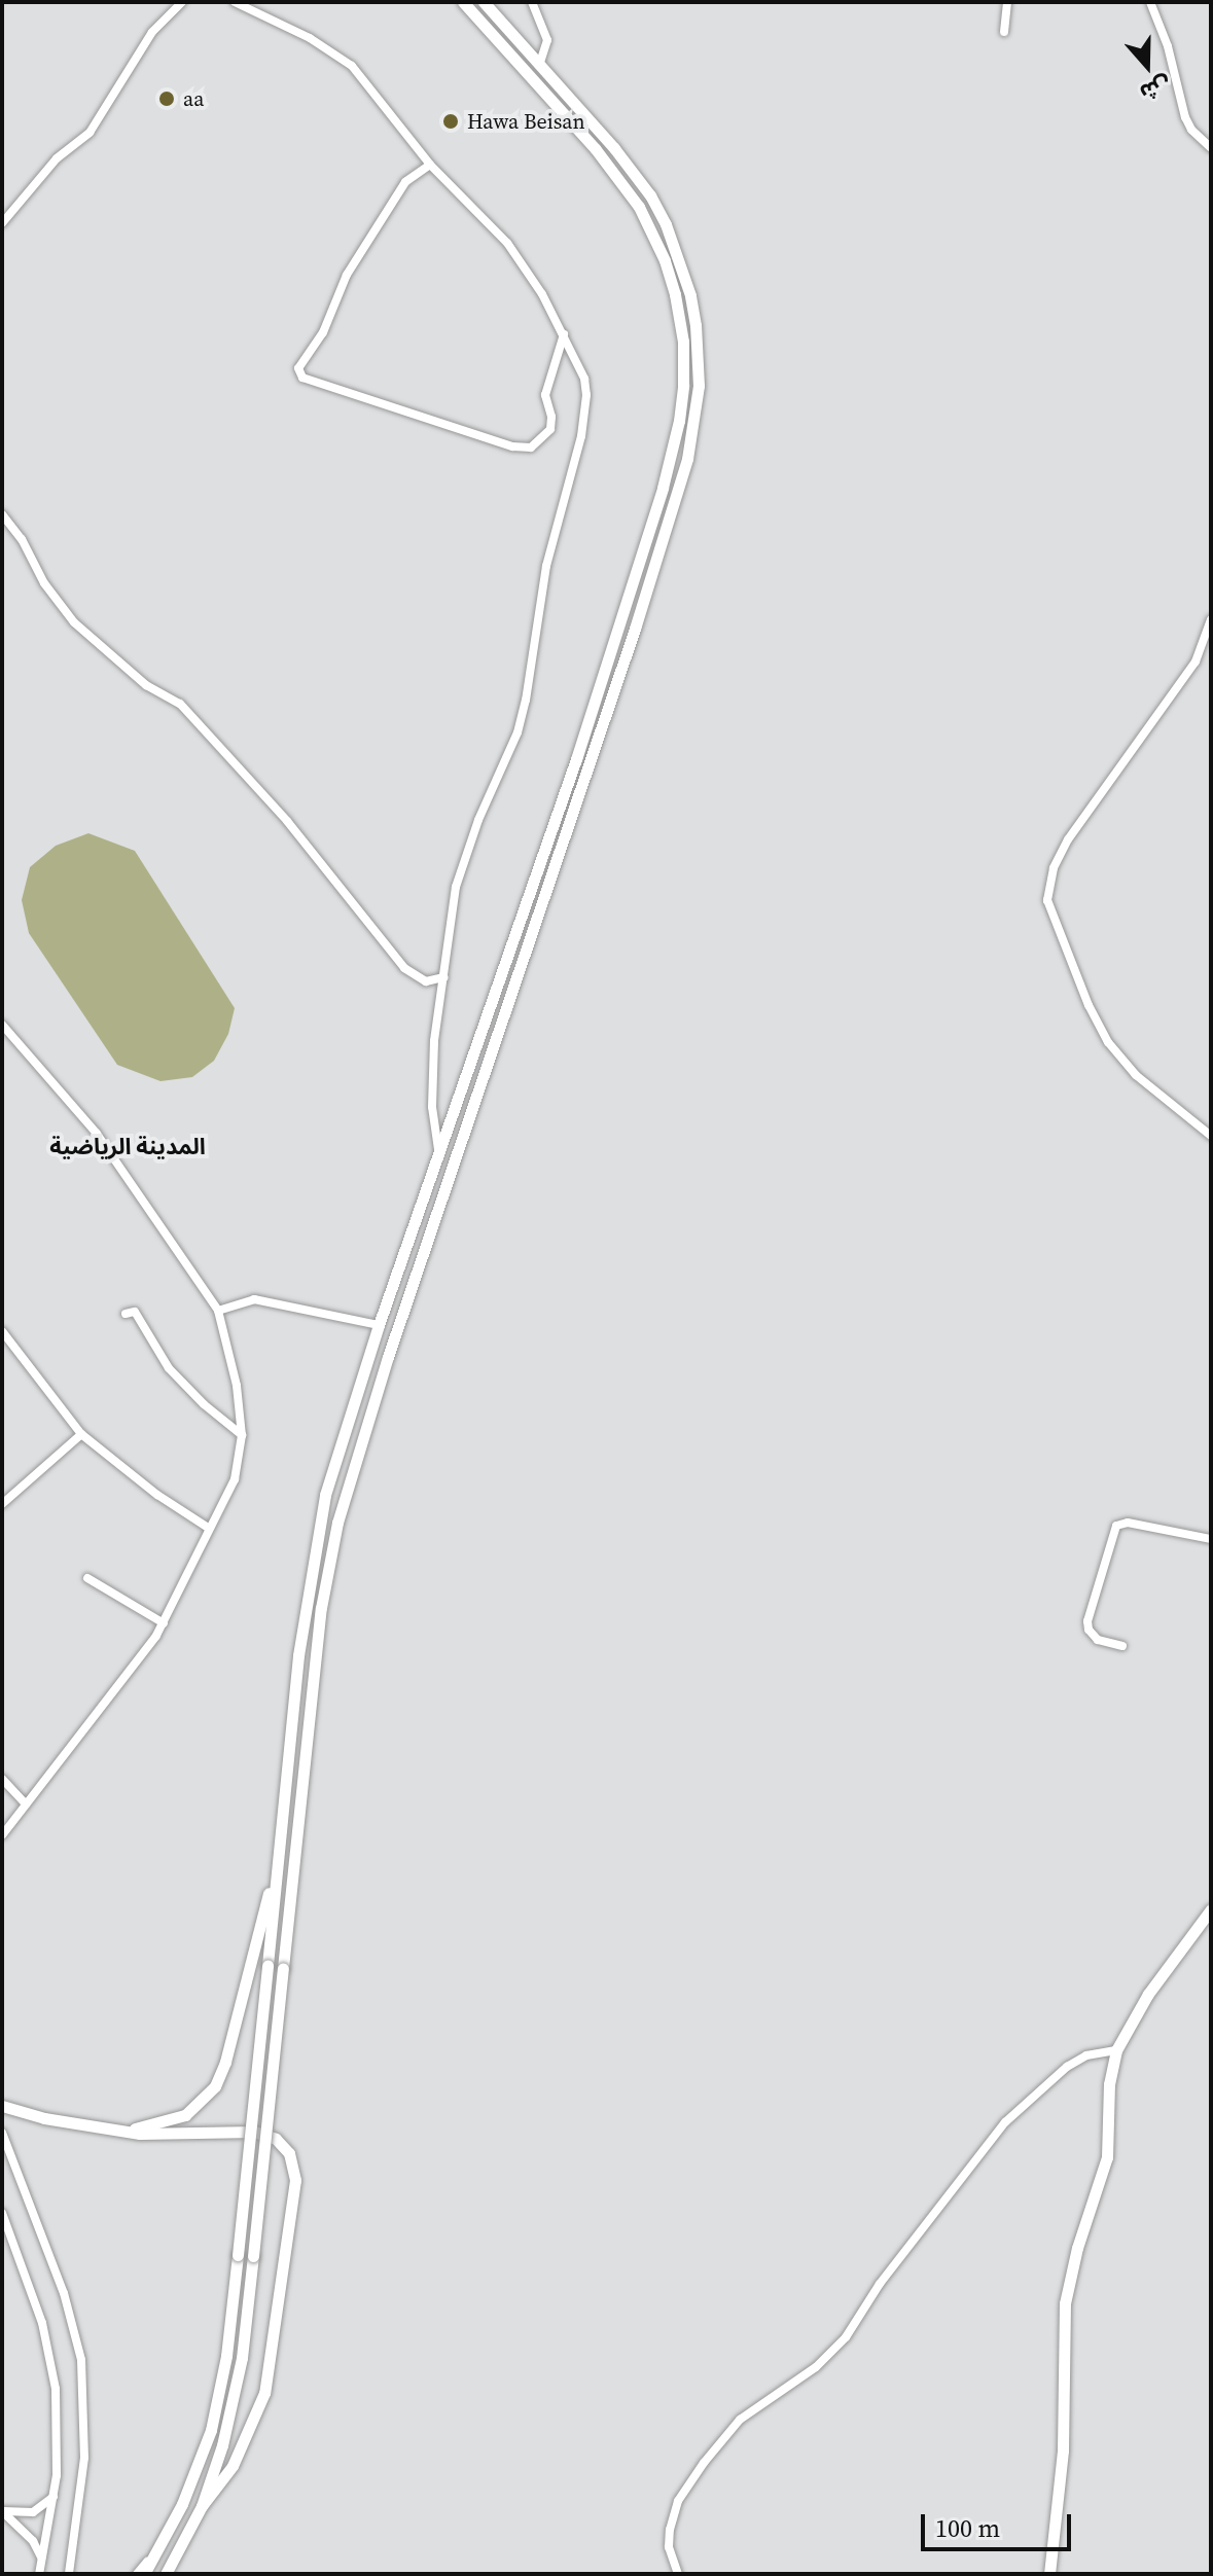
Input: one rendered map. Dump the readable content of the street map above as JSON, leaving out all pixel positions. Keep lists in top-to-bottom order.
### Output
{
  "districts": ["المدينة الرياضية"],
  "places": ["aa", "Hawa Beisan"],
  "scale_bar": "100 m",
  "north": "bottom"
}
